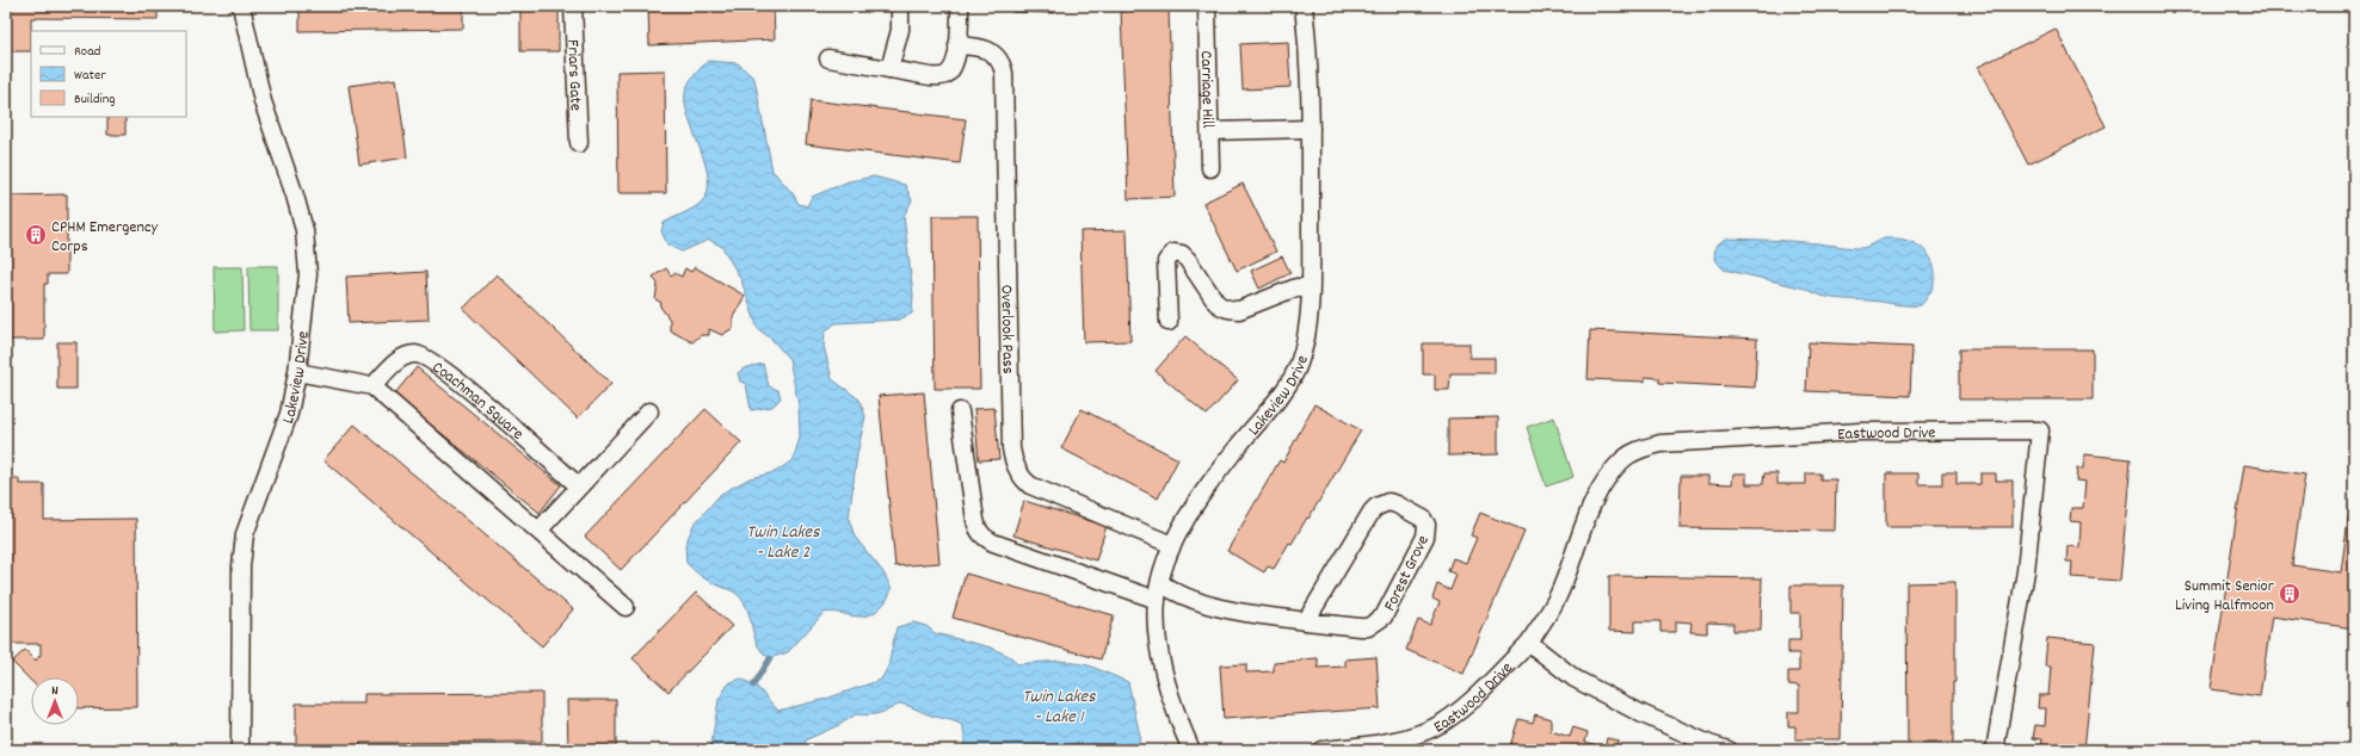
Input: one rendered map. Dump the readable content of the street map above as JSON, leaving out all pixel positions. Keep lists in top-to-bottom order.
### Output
{
  "streets": {
    "street": [
      "Friars Gate",
      "Carriage Hill",
      "Overlook Pass",
      "Lakeview Drive",
      "Coachman Square",
      "Eastwood Drive",
      "Forest Grove"
    ]
  },
  "crossings": [
    ["Carriage Hill", "Lakeview Drive"],
    ["Overlook Pass", "Lakeview Drive"],
    ["Lakeview Drive", "Forest Grove"]
  ],
  "water": ["Twin Lakes - Lake 2", "Twin Lakes - Lake 1"],
  "places": {
    "building": ["CPHM Emergency Corps", "Summit Senior Living Halfmoon"]
  },
  "legend": ["Road", "Water", "Building"],
  "north": "top"
}
